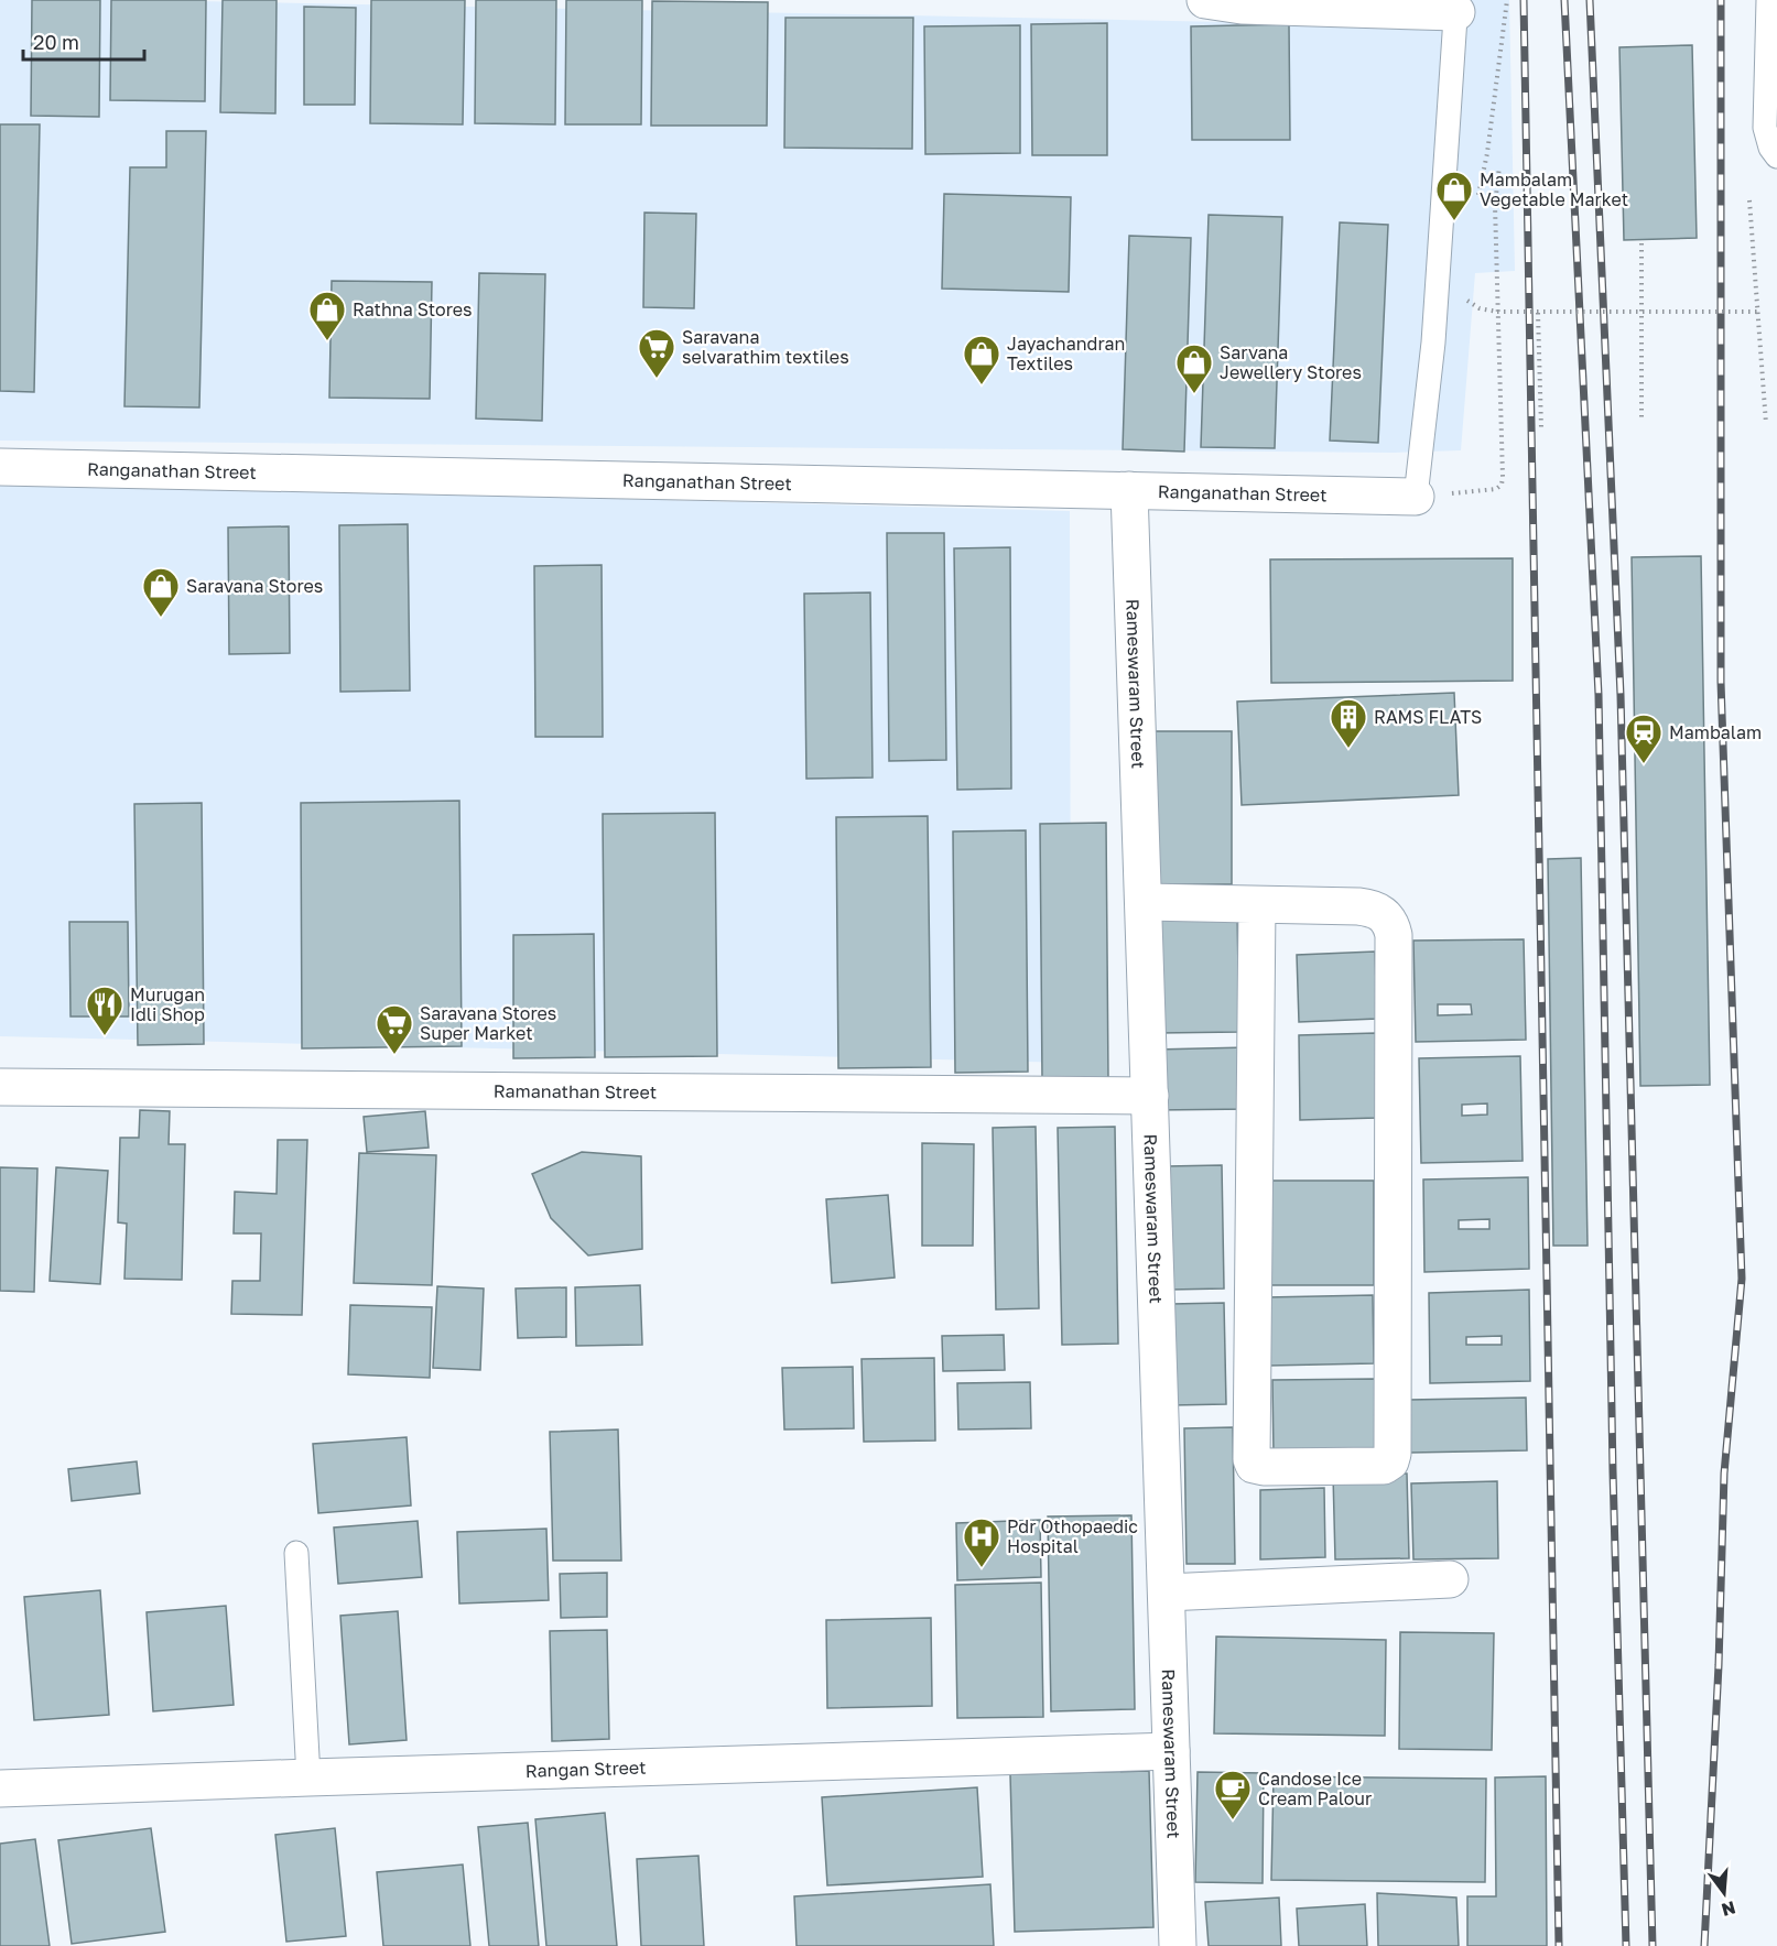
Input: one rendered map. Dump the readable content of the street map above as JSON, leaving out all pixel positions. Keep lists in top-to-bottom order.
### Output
{
  "streets": {
    "street": [
      "Ranganathan Street",
      "Rameswaram Street",
      "Ramanathan Street",
      "Rangan Street"
    ]
  },
  "crossings": [
    ["Ranganathan Street", "Rameswaram Street"],
    ["Rameswaram Street", "Ramanathan Street"],
    ["Rameswaram Street", "Rangan Street"]
  ],
  "places": {
    "shop": [
      "Mambalam Vegetable Market",
      "Rathna Stores",
      "Jayachandran Textiles",
      "Sarvana Jewellery Stores",
      "Saravana Stores"
    ],
    "supermarket": ["Saravana selvarathim textiles", "Saravana Stores Super Market"],
    "building": ["RAMS FLATS"],
    "station": ["Mambalam"],
    "restaurant": ["Murugan Idli Shop"],
    "hospital": ["Pdr Othopaedic Hospital"],
    "cafe": ["Candose Ice Cream Palour"]
  },
  "scale_bar": "20 m",
  "north": "bottom"
}
